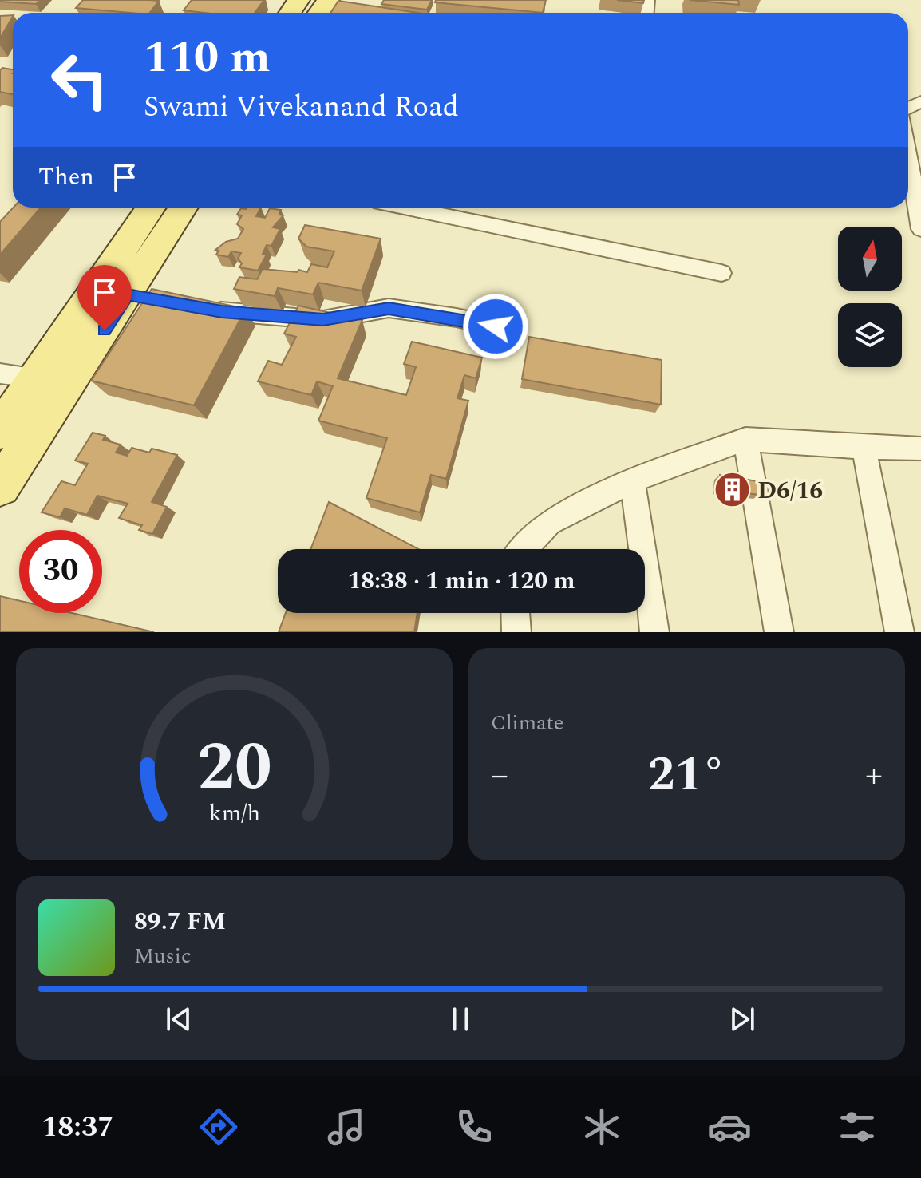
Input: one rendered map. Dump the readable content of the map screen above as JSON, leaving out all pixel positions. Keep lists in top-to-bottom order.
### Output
{
  "places": {
    "building": ["D6/16"]
  },
  "north": "top",
  "page": {
    "turn": ["110 m", "Swami Vivekanand Road"],
    "then": "Then",
    "limit": "30",
    "trip": "18:38 · 1 min · 120 m",
    "tile": "Climate",
    "heat": ["−", "21°", "+"],
    "song": ["89.7 FM", "Music"],
    "tabs": "18:37",
    "gauge": ["20", "km/h"]
  }
}
